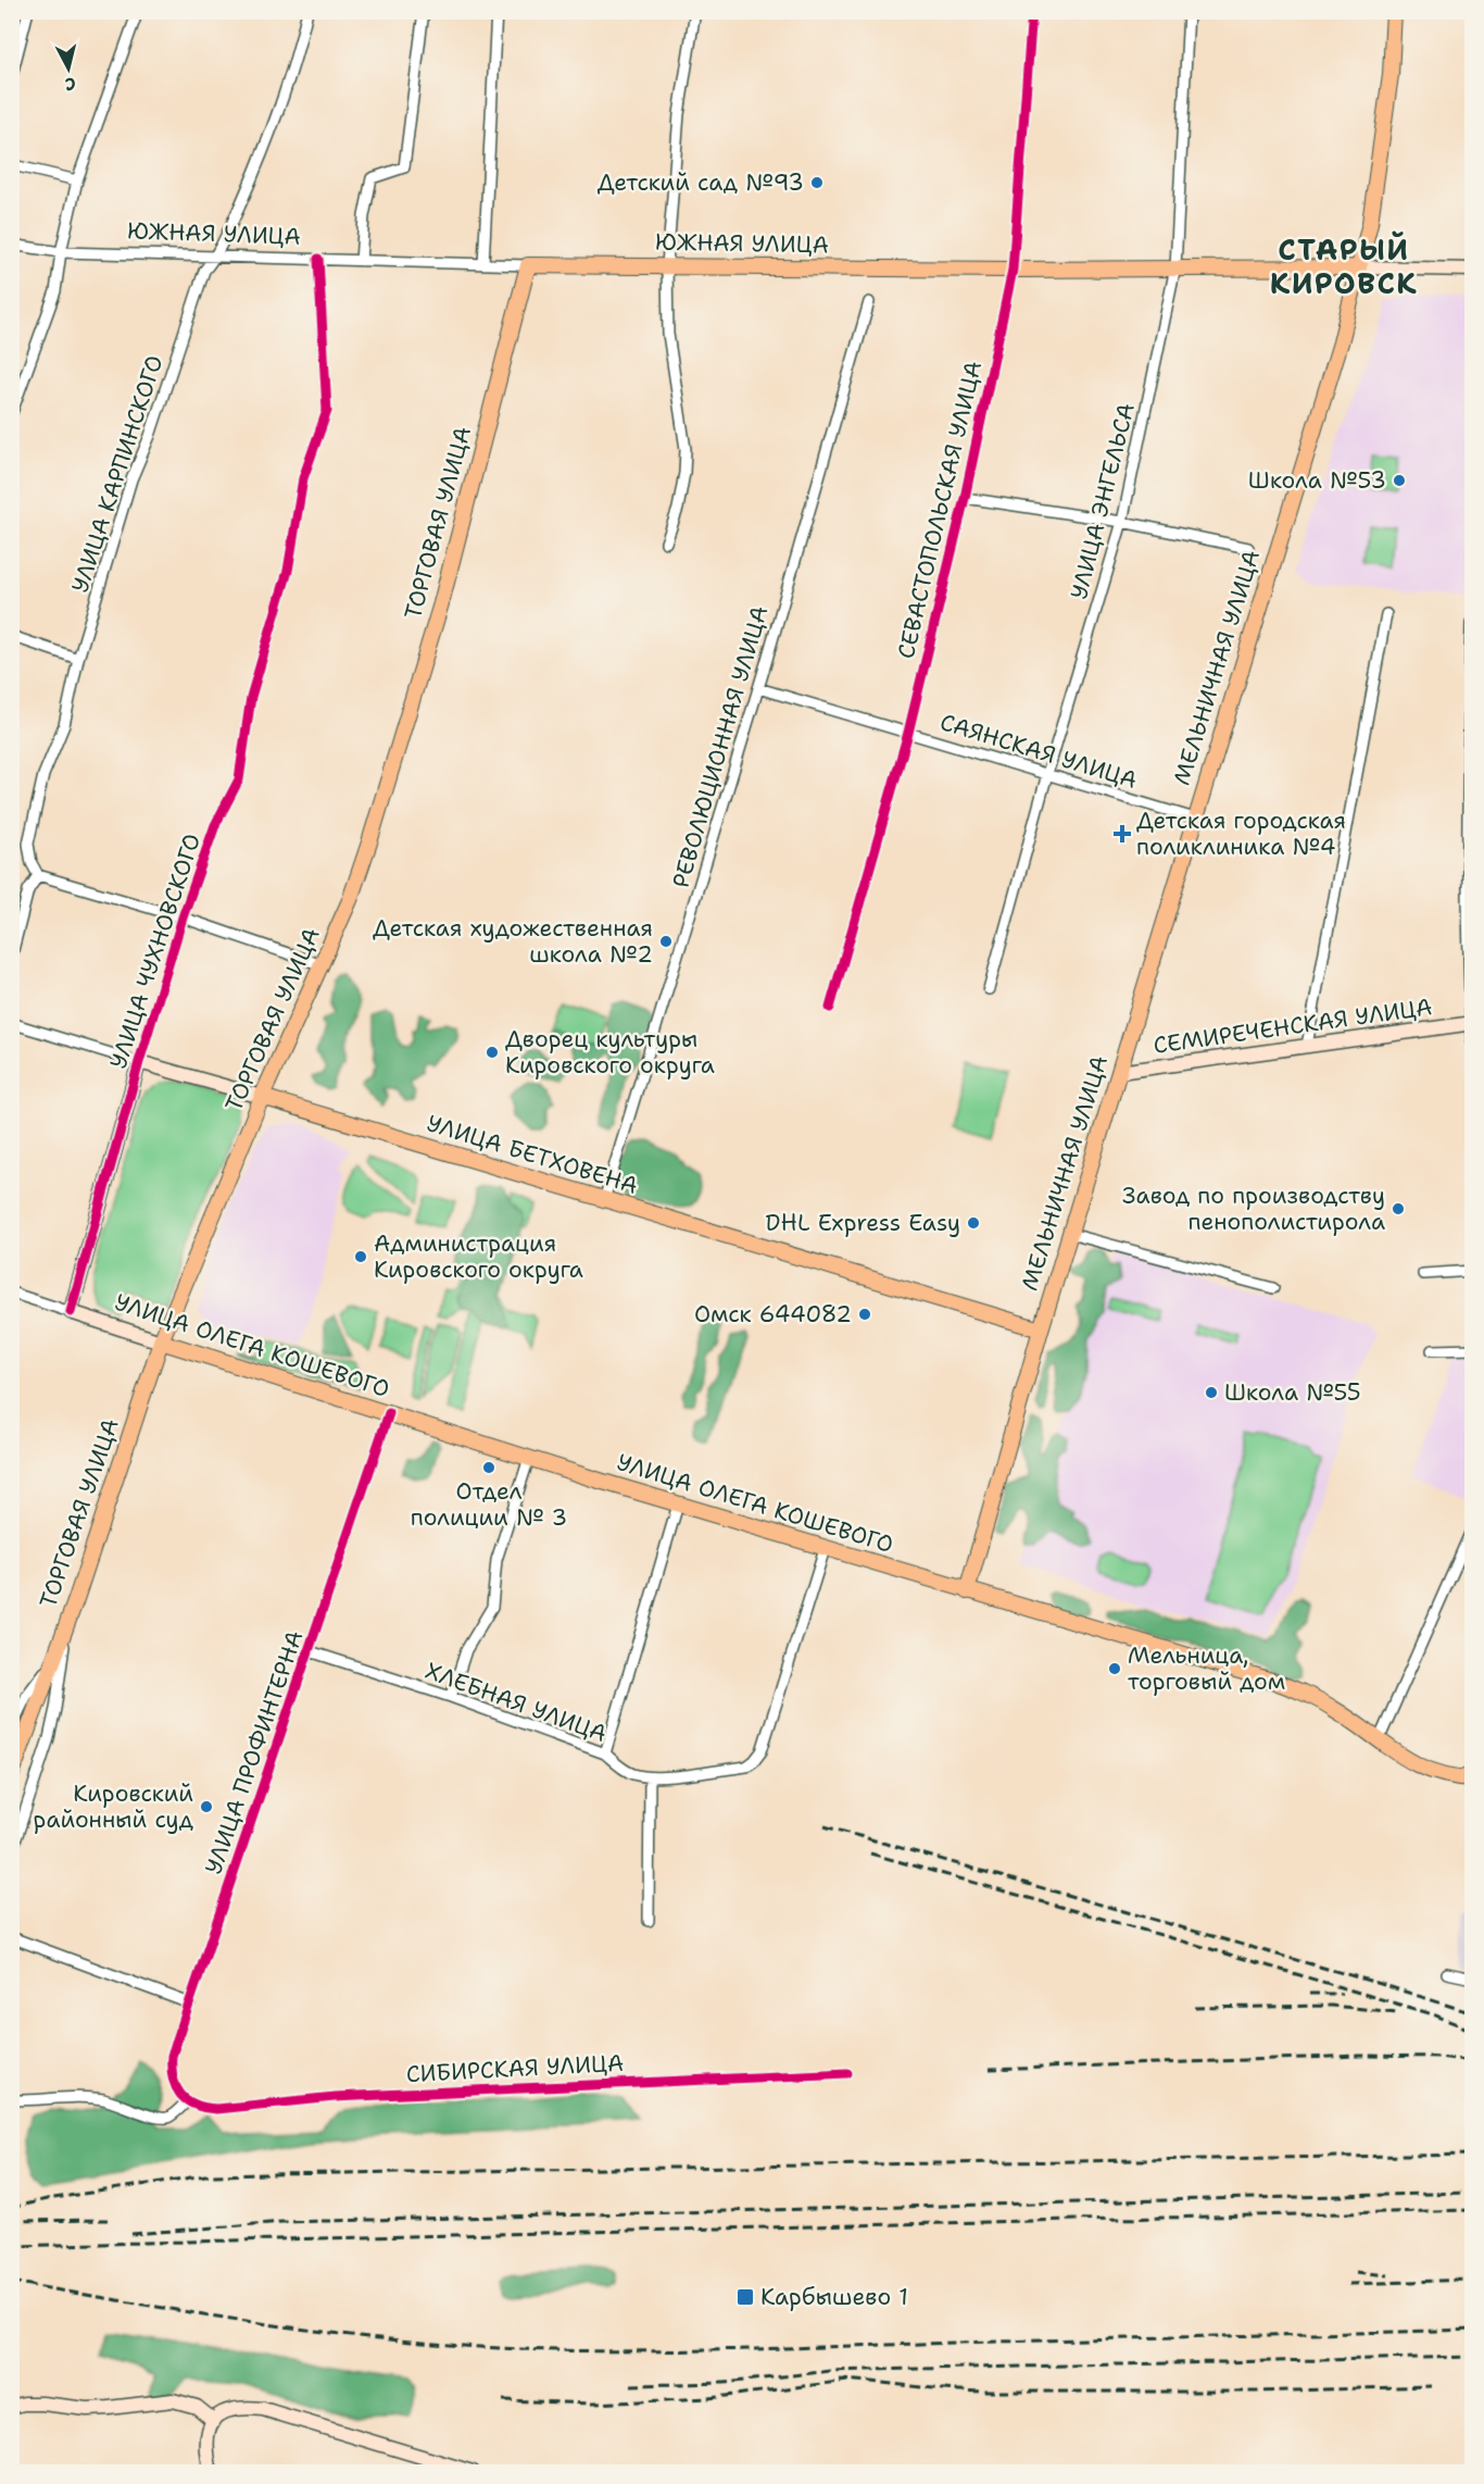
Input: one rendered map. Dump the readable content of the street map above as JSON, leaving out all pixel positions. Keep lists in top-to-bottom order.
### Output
{
  "streets": {
    "main road": [
      "ЮЖНАЯ УЛИЦА",
      "ТОРГОВАЯ УЛИЦА",
      "МЕЛЬНИЧНАЯ УЛИЦА",
      "УЛИЦА БЕТХОВЕНА",
      "УЛИЦА ОЛЕГА КОШЕВОГО"
    ],
    "street": [
      "УЛИЦА КАРПИНСКОГО",
      "УЛИЦА ЭНГЕЛЬСА",
      "СЕВАСТОПОЛЬСКАЯ УЛИЦА",
      "РЕВОЛЮЦИОННАЯ УЛИЦА",
      "САЯНСКАЯ УЛИЦА",
      "УЛИЦА ЧУХНОВСКОГО",
      "СЕМИРЕЧЕНСКАЯ УЛИЦА",
      "ХЛЕБНАЯ УЛИЦА",
      "УЛИЦА ПРОФИНТЕРНА",
      "СИБИРСКАЯ УЛИЦА"
    ]
  },
  "crossings": [
    ["ЮЖНАЯ УЛИЦА", "УЛИЦА КАРПИНСКОГО"],
    ["ЮЖНАЯ УЛИЦА", "УЛИЦА ЭНГЕЛЬСА"],
    ["ЮЖНАЯ УЛИЦА", "СЕВАСТОПОЛЬСКАЯ УЛИЦА"],
    ["ЮЖНАЯ УЛИЦА", "ТОРГОВАЯ УЛИЦА"],
    ["ЮЖНАЯ УЛИЦА", "МЕЛЬНИЧНАЯ УЛИЦА"],
    ["ЮЖНАЯ УЛИЦА", "УЛИЦА ЧУХНОВСКОГО"],
    ["УЛИЦА ЭНГЕЛЬСА", "САЯНСКАЯ УЛИЦА"],
    ["СЕВАСТОПОЛЬСКАЯ УЛИЦА", "САЯНСКАЯ УЛИЦА"],
    ["ТОРГОВАЯ УЛИЦА", "УЛИЦА БЕТХОВЕНА"],
    ["ТОРГОВАЯ УЛИЦА", "УЛИЦА ОЛЕГА КОШЕВОГО"],
    ["МЕЛЬНИЧНАЯ УЛИЦА", "САЯНСКАЯ УЛИЦА"],
    ["МЕЛЬНИЧНАЯ УЛИЦА", "СЕМИРЕЧЕНСКАЯ УЛИЦА"],
    ["МЕЛЬНИЧНАЯ УЛИЦА", "УЛИЦА БЕТХОВЕНА"],
    ["МЕЛЬНИЧНАЯ УЛИЦА", "УЛИЦА ОЛЕГА КОШЕВОГО"],
    ["РЕВОЛЮЦИОННАЯ УЛИЦА", "САЯНСКАЯ УЛИЦА"],
    ["РЕВОЛЮЦИОННАЯ УЛИЦА", "УЛИЦА БЕТХОВЕНА"],
    ["УЛИЦА ЧУХНОВСКОГО", "УЛИЦА БЕТХОВЕНА"],
    ["УЛИЦА ЧУХНОВСКОГО", "УЛИЦА ОЛЕГА КОШЕВОГО"],
    ["УЛИЦА ОЛЕГА КОШЕВОГО", "ХЛЕБНАЯ УЛИЦА"],
    ["УЛИЦА ОЛЕГА КОШЕВОГО", "УЛИЦА ПРОФИНТЕРНА"],
    ["ХЛЕБНАЯ УЛИЦА", "УЛИЦА ПРОФИНТЕРНА"],
    ["УЛИЦА ПРОФИНТЕРНА", "СИБИРСКАЯ УЛИЦА"]
  ],
  "districts": ["СТАРЫЙ КИРОВСК"],
  "places": {
    "other": [
      "Детский сад №93",
      "Школа №53",
      "Детская художественная школа №2",
      "Дворец культуры Кировского округа",
      "Завод по производству пенополистирола",
      "DHL Express Easy",
      "Администрация Кировского округа",
      "Омск 644082",
      "Школа №55",
      "Отдел полиции № 3",
      "Мельница, торговый дом",
      "Кировский районный суд"
    ],
    "health": ["Детская городская поликлиника №4"],
    "transit": ["Карбышево 1"]
  },
  "north": "bottom"
}
